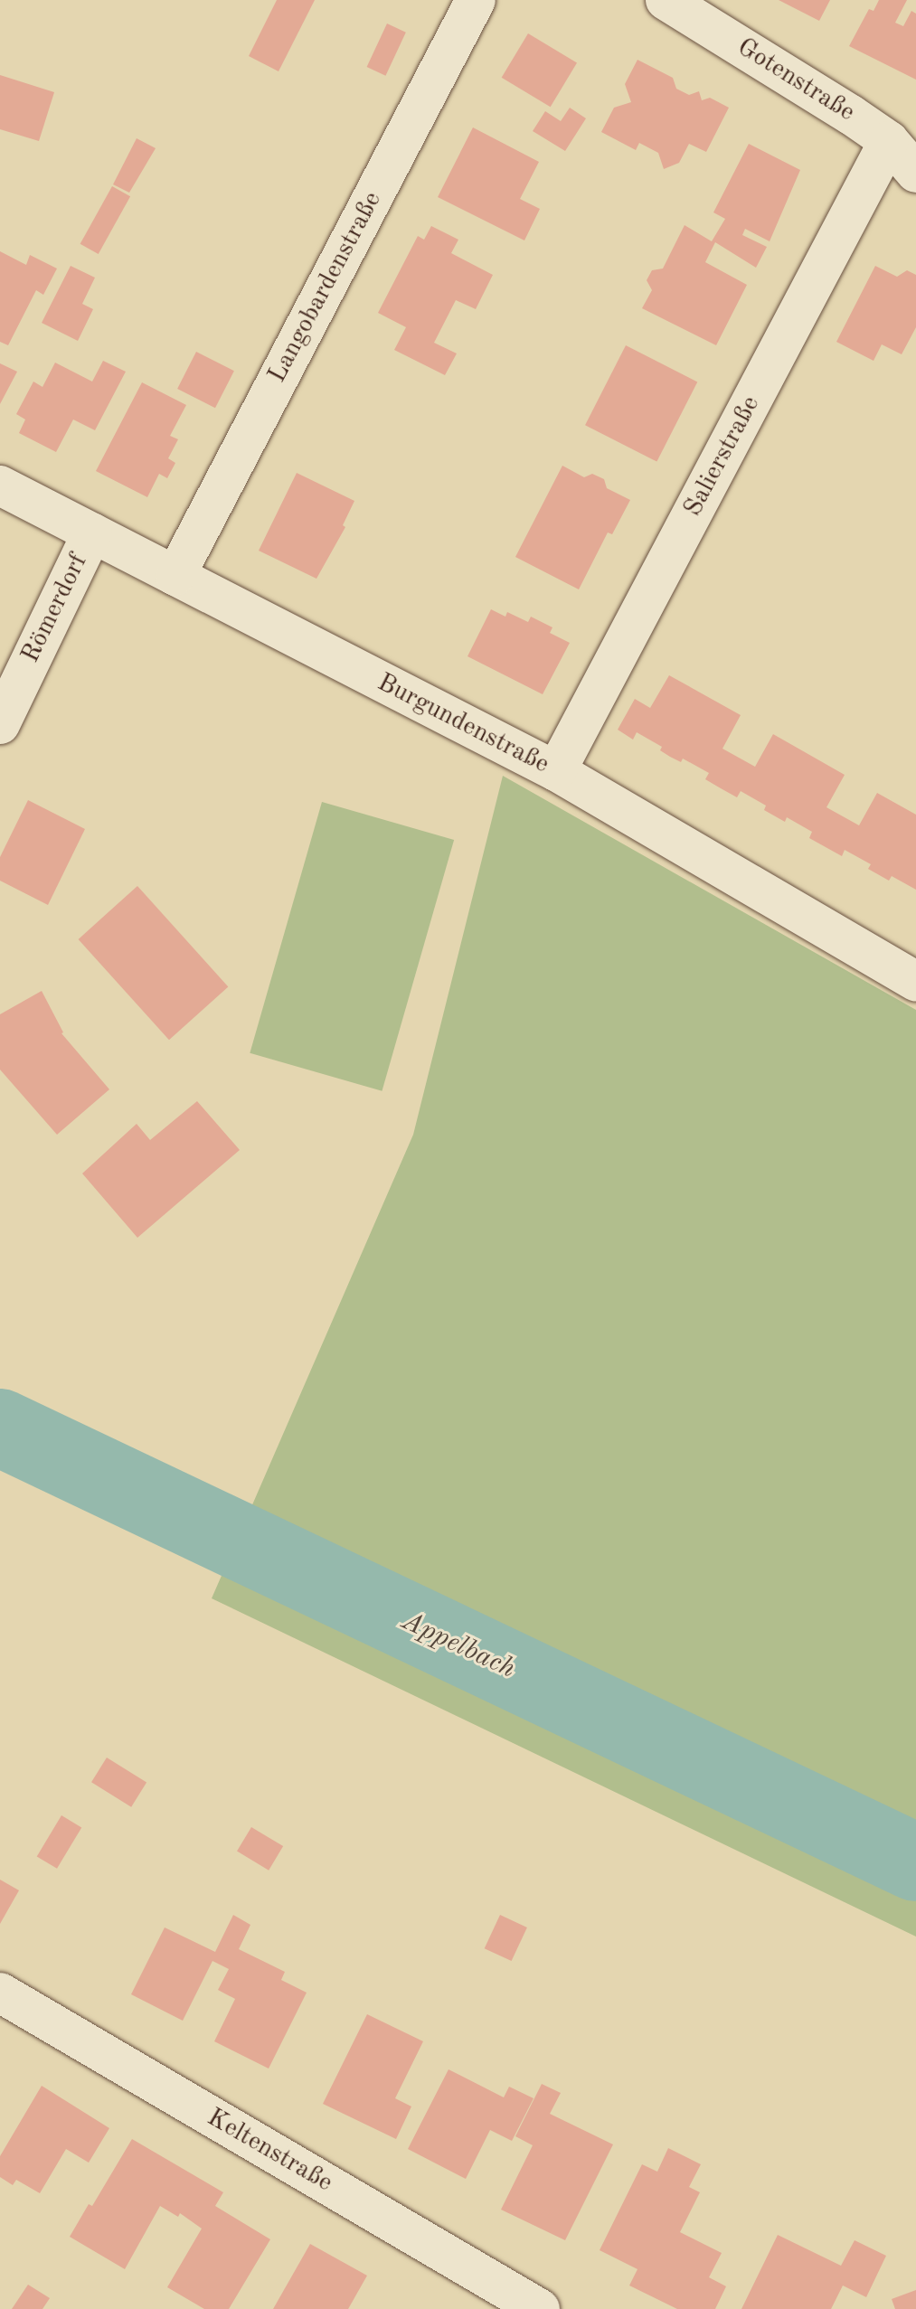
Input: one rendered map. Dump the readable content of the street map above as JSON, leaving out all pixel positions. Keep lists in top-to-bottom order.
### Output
{
  "streets": {
    "street": [
      "Gotenstraße",
      "Langobardenstraße",
      "Salierstraße",
      "Römerdorf",
      "Burgundenstraße",
      "Keltenstraße"
    ]
  },
  "crossings": [
    ["Gotenstraße", "Salierstraße"],
    ["Langobardenstraße", "Burgundenstraße"],
    ["Salierstraße", "Burgundenstraße"],
    ["Römerdorf", "Burgundenstraße"]
  ],
  "water": ["Appelbach"]
}
